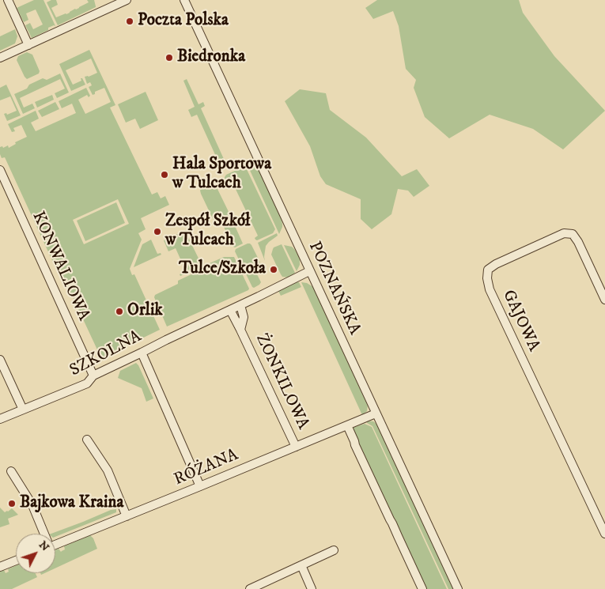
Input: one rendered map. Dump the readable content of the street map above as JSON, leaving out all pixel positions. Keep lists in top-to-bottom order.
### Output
{
  "streets": {
    "street": [
      "KONWALIOWA",
      "POZNAŃSKA",
      "GAJOWA",
      "SZKOLNA",
      "ŻONKILOWA",
      "RÓŻANA"
    ]
  },
  "crossings": [
    ["KONWALIOWA", "SZKOLNA"],
    ["POZNAŃSKA", "SZKOLNA"],
    ["POZNAŃSKA", "RÓŻANA"],
    ["SZKOLNA", "ŻONKILOWA"],
    ["ŻONKILOWA", "RÓŻANA"]
  ],
  "places": [
    "Poczta Polska",
    "Biedronka",
    "Hala Sportowa w Tulcach",
    "Zespół Szkół w Tulcach",
    "Tulce/Szkoła",
    "Orlik",
    "Bajkowa Kraina"
  ],
  "north": "top right"
}
